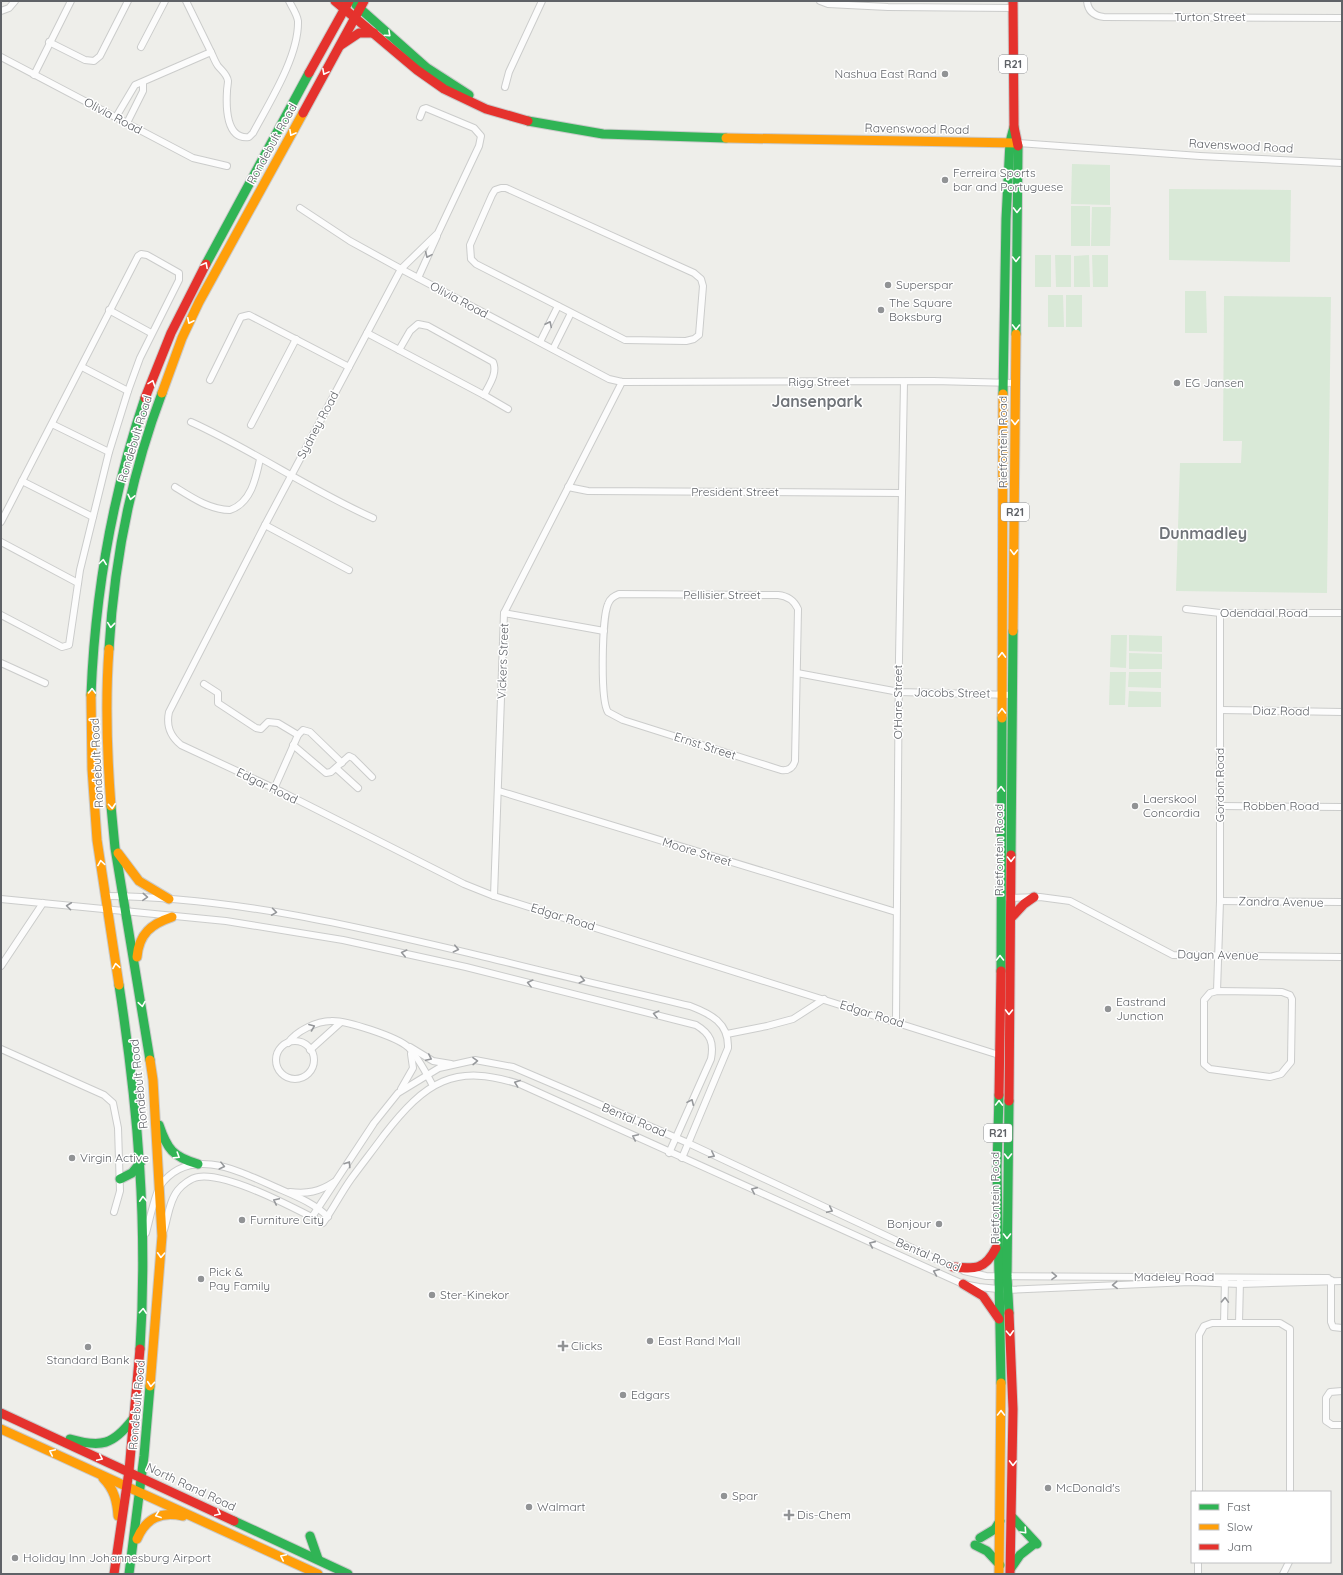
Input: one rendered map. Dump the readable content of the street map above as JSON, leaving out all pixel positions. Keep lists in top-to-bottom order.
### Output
{
  "streets": {
    "main road": [
      "R21",
      "Ravenswood Road",
      "Rondebult Road",
      "Rietfontein Road",
      "North Rand Road"
    ],
    "street": [
      "Turton Street",
      "Olivia Road",
      "Rigg Street",
      "Sydney Road",
      "President Street",
      "Pellisier Street",
      "Odendaal Road",
      "Vickers Street",
      "Jacobs Street",
      "O'Hare Street",
      "Diaz Road",
      "Ernst Street",
      "Gordon Road",
      "Edgar Road",
      "Robben Road",
      "Moore Street",
      "Zandra Avenue",
      "Dayan Avenue",
      "Bental Road",
      "Madeley Road"
    ]
  },
  "crossings": [
    ["Olivia Road", "Rigg Street"],
    ["Olivia Road", "Sydney Road"],
    ["Olivia Road", "Vickers Street"],
    ["Ravenswood Road", "Rondebult Road"],
    ["Ravenswood Road", "Rietfontein Road"],
    ["Rondebult Road", "North Rand Road"],
    ["Rigg Street", "Rietfontein Road"],
    ["Rigg Street", "Vickers Street"],
    ["Rigg Street", "O'Hare Street"],
    ["Sydney Road", "Edgar Road"],
    ["Rietfontein Road", "Jacobs Street"],
    ["Rietfontein Road", "Edgar Road"],
    ["Rietfontein Road", "Dayan Avenue"],
    ["Rietfontein Road", "Bental Road"],
    ["Rietfontein Road", "Madeley Road"],
    ["President Street", "Vickers Street"],
    ["President Street", "O'Hare Street"],
    ["Pellisier Street", "Jacobs Street"],
    ["Pellisier Street", "Ernst Street"],
    ["Odendaal Road", "Gordon Road"],
    ["Vickers Street", "Edgar Road"],
    ["Vickers Street", "Moore Street"],
    ["Jacobs Street", "O'Hare Street"],
    ["Jacobs Street", "Ernst Street"],
    ["O'Hare Street", "Edgar Road"],
    ["O'Hare Street", "Moore Street"],
    ["Diaz Road", "Gordon Road"],
    ["Gordon Road", "Robben Road"],
    ["Gordon Road", "Zandra Avenue"],
    ["Gordon Road", "Dayan Avenue"],
    ["Bental Road", "Madeley Road"]
  ],
  "districts": ["Jansenpark", "Dunmadley"],
  "places": {
    "other": [
      "Nashua East Rand",
      "Ferreira Sports bar and Portuguese",
      "Superspar",
      "The Square Boksburg",
      "EG Jansen",
      "Laerskool Concordia",
      "Eastrand Junction",
      "Virgin Active",
      "Furniture City",
      "Bonjour",
      "Pick & Pay Family",
      "Ster-Kinekor",
      "East Rand Mall",
      "Standard Bank",
      "Edgars",
      "McDonald's",
      "Spar",
      "Walmart",
      "Holiday Inn Johannesburg Airport"
    ],
    "health": ["Clicks", "Dis-Chem"]
  },
  "legend": ["Fast", "Slow", "Jam"]
}
